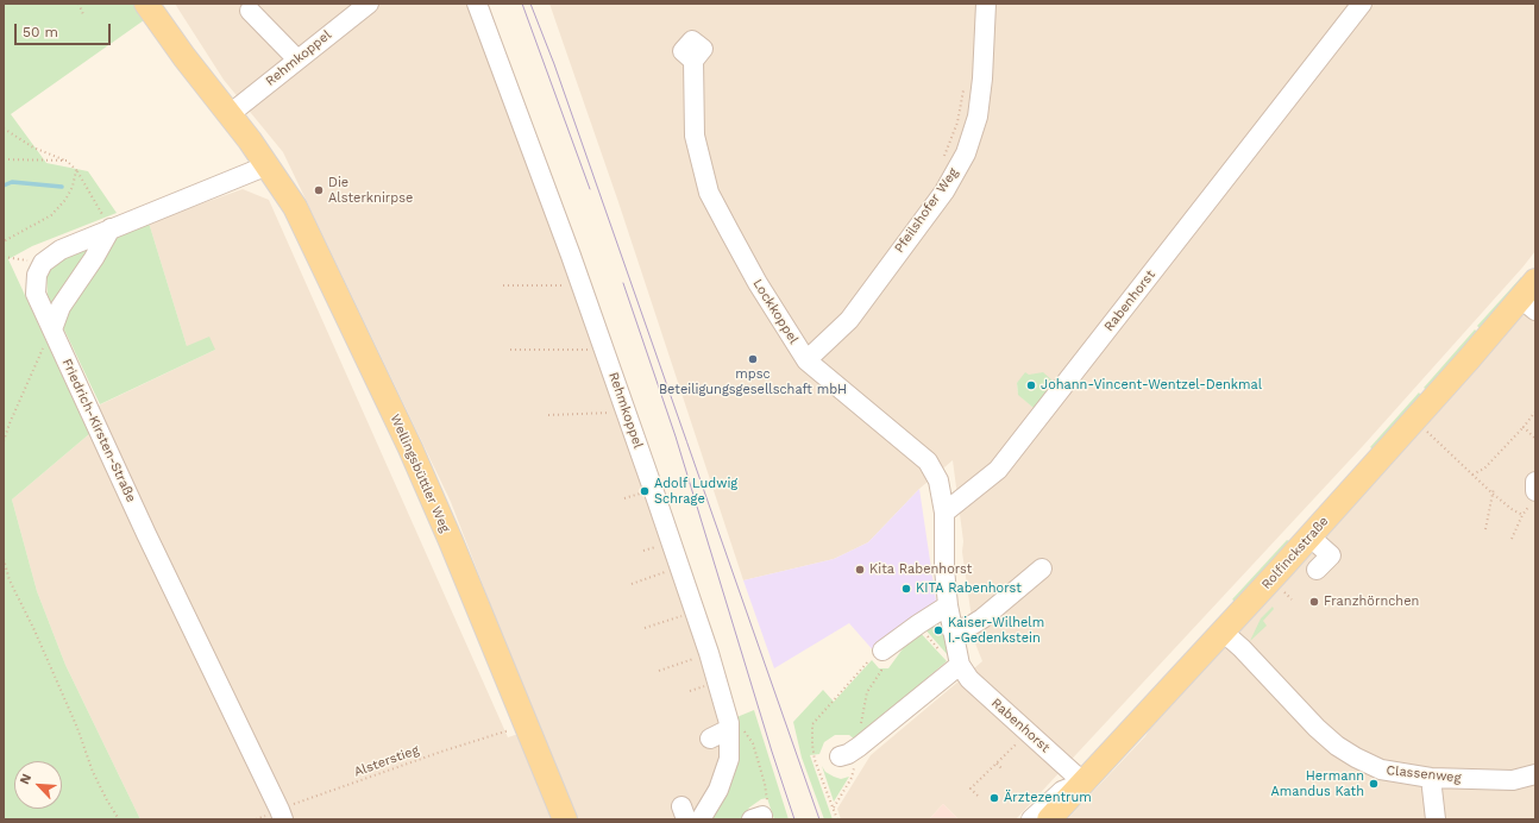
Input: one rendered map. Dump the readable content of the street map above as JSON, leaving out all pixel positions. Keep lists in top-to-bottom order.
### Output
{
  "streets": {
    "main road": ["Wellingsbüttler Weg", "Rolfinckstraße"],
    "street": [
      "Rehmkoppel",
      "Pfeilshofer Weg",
      "Rabenhorst",
      "Lockkoppel",
      "Friedrich-Kirsten-Straße",
      "Classenweg"
    ],
    "path": ["Alsterstieg"]
  },
  "crossings": [
    ["Rehmkoppel", "Wellingsbüttler Weg"],
    ["Pfeilshofer Weg", "Lockkoppel"],
    ["Rabenhorst", "Lockkoppel"],
    ["Rabenhorst", "Rolfinckstraße"],
    ["Friedrich-Kirsten-Straße", "Alsterstieg"],
    ["Wellingsbüttler Weg", "Alsterstieg"],
    ["Rolfinckstraße", "Classenweg"]
  ],
  "places": [
    "Die Alsterknirpse",
    "mpsc Beteiligungsgesellschaft mbH",
    "Johann-Vincent-Wentzel-Denkmal",
    "Adolf Ludwig Schrage",
    "Kita Rabenhorst",
    "KITA Rabenhorst",
    "Franzhörnchen",
    "Kaiser-Wilhelm I.-Gedenkstein",
    "Hermann Amandus Kath",
    "Ärztezentrum"
  ],
  "scale_bar": "50 m",
  "north": "top left"
}
